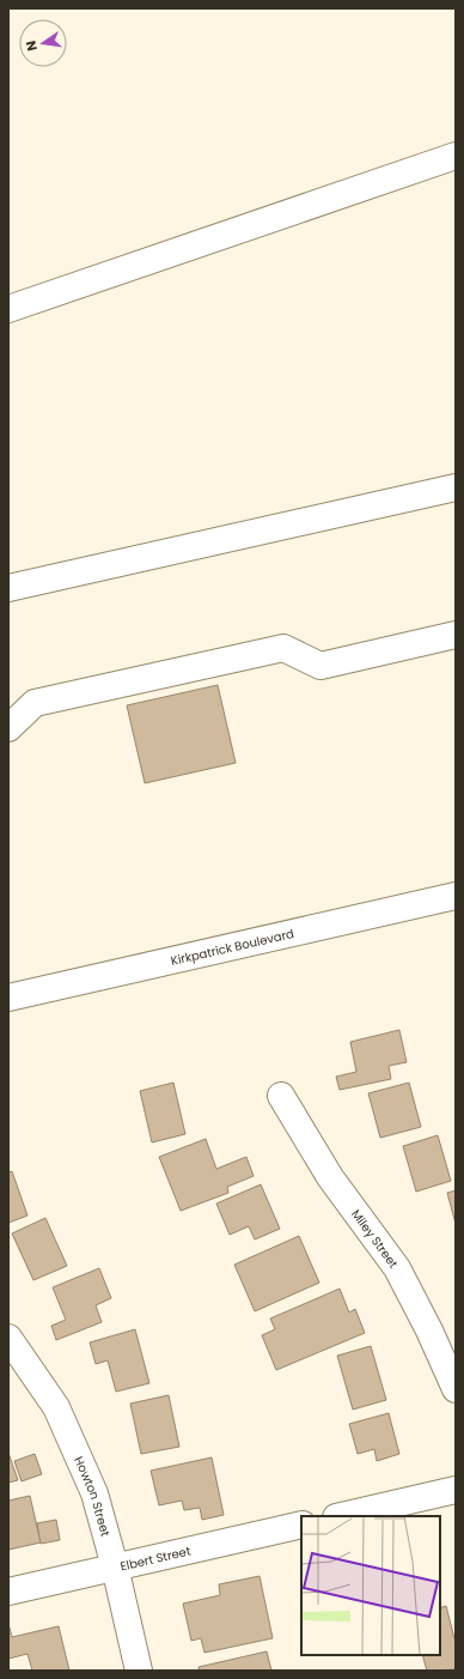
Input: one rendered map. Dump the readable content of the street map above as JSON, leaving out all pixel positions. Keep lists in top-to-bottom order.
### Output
{
  "streets": {
    "street": [
      "Kirkpatrick Boulevard",
      "Miley Street",
      "Howton Street",
      "Elbert Street"
    ]
  },
  "crossings": [
    ["Howton Street", "Elbert Street"]
  ],
  "north": "left"
}
